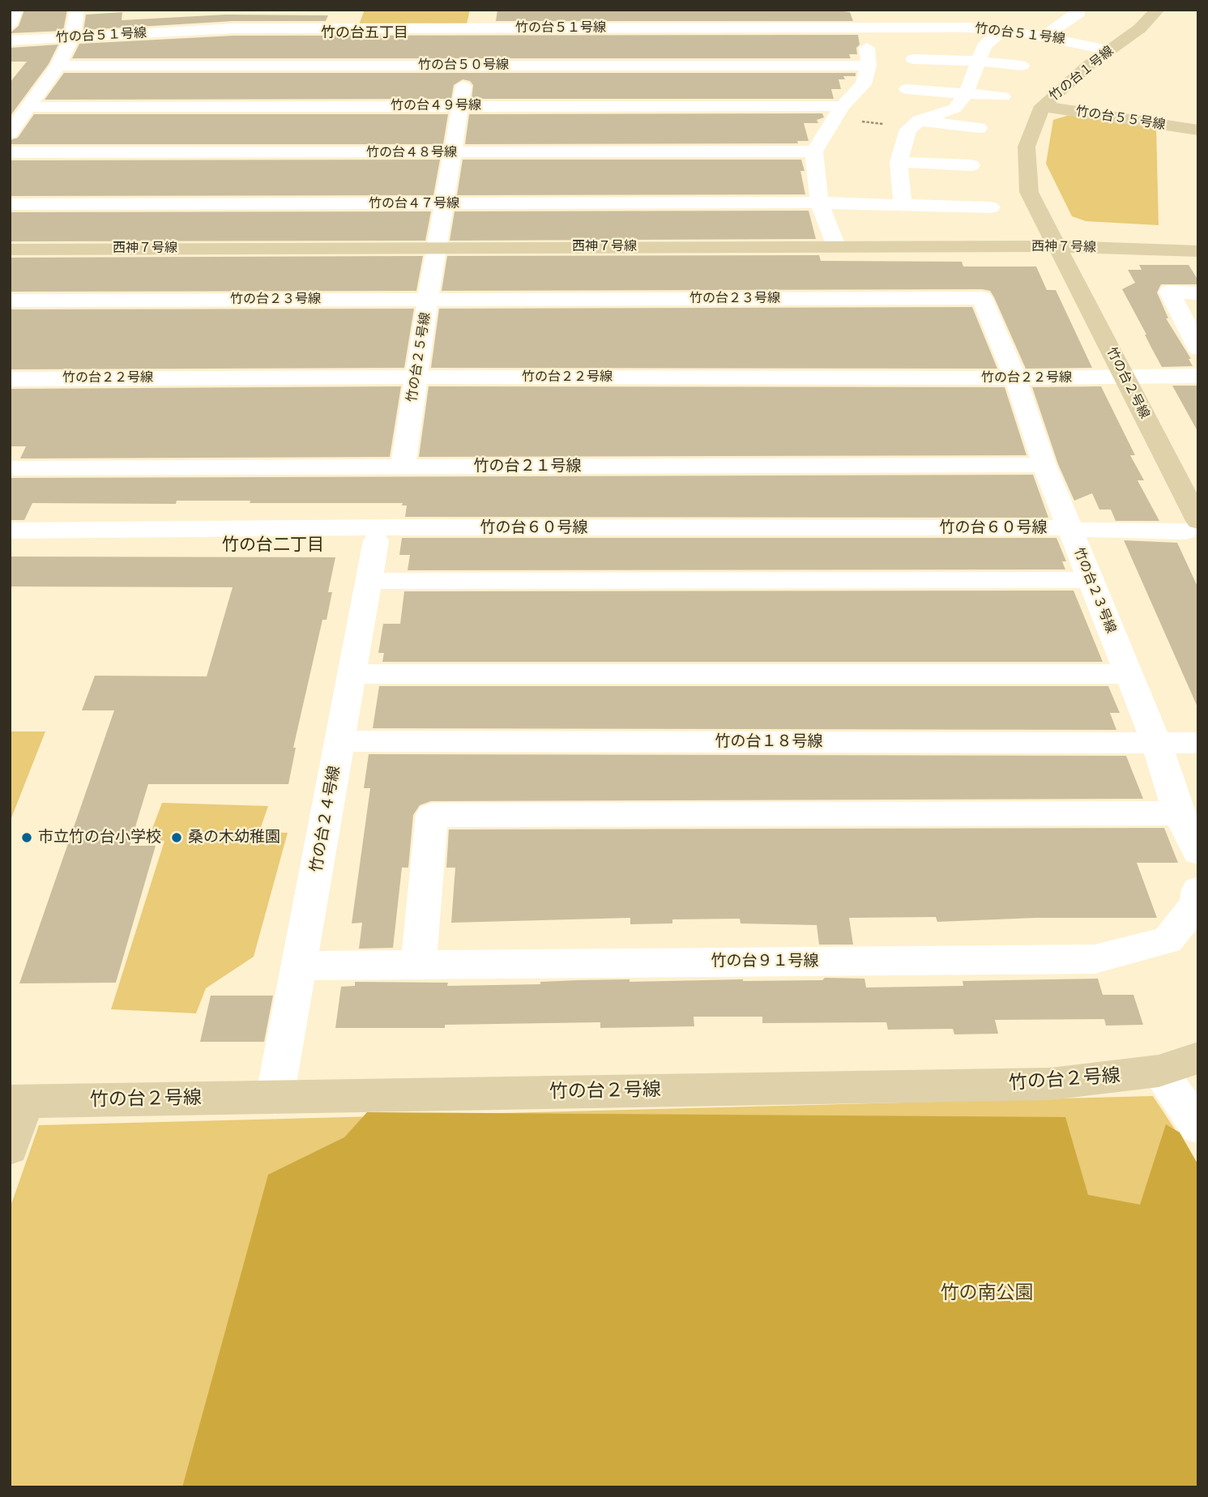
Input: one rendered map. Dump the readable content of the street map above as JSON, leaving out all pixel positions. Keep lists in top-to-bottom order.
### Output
{
  "streets": {
    "street": [
      "竹の台５１号線",
      "竹の台５０号線",
      "竹の台１号線",
      "竹の台４９号線",
      "竹の台５５号線",
      "竹の台４８号線",
      "竹の台４７号線",
      "西神７号線",
      "竹の台２３号線",
      "竹の台２５号線",
      "竹の台２２号線",
      "竹の台２号線",
      "竹の台２１号線",
      "竹の台６０号線",
      "竹の台１８号線",
      "竹の台２４号線",
      "竹の台９１号線"
    ]
  },
  "crossings": [
    ["竹の台５１号線", "竹の台１号線"],
    ["竹の台５１号線", "竹の台２５号線"],
    ["竹の台５０号線", "竹の台２５号線"],
    ["竹の台１号線", "竹の台５５号線"],
    ["竹の台１号線", "西神７号線"],
    ["竹の台１号線", "竹の台２号線"],
    ["竹の台４９号線", "竹の台２５号線"],
    ["竹の台４８号線", "竹の台２５号線"],
    ["竹の台４７号線", "竹の台２５号線"],
    ["西神７号線", "竹の台２５号線"],
    ["西神７号線", "竹の台２号線"],
    ["竹の台２３号線", "竹の台２５号線"],
    ["竹の台２３号線", "竹の台２２号線"],
    ["竹の台２３号線", "竹の台２１号線"],
    ["竹の台２３号線", "竹の台１８号線"],
    ["竹の台２５号線", "竹の台２２号線"],
    ["竹の台２５号線", "竹の台２１号線"],
    ["竹の台２２号線", "竹の台２号線"],
    ["竹の台２号線", "竹の台２４号線"],
    ["竹の台１８号線", "竹の台２４号線"],
    ["竹の台２４号線", "竹の台９１号線"]
  ],
  "districts": ["竹の台五丁目", "竹の台二丁目"],
  "parks": ["竹の南公園"],
  "places": ["市立竹の台小学校", "桑の木幼稚園"]
}
